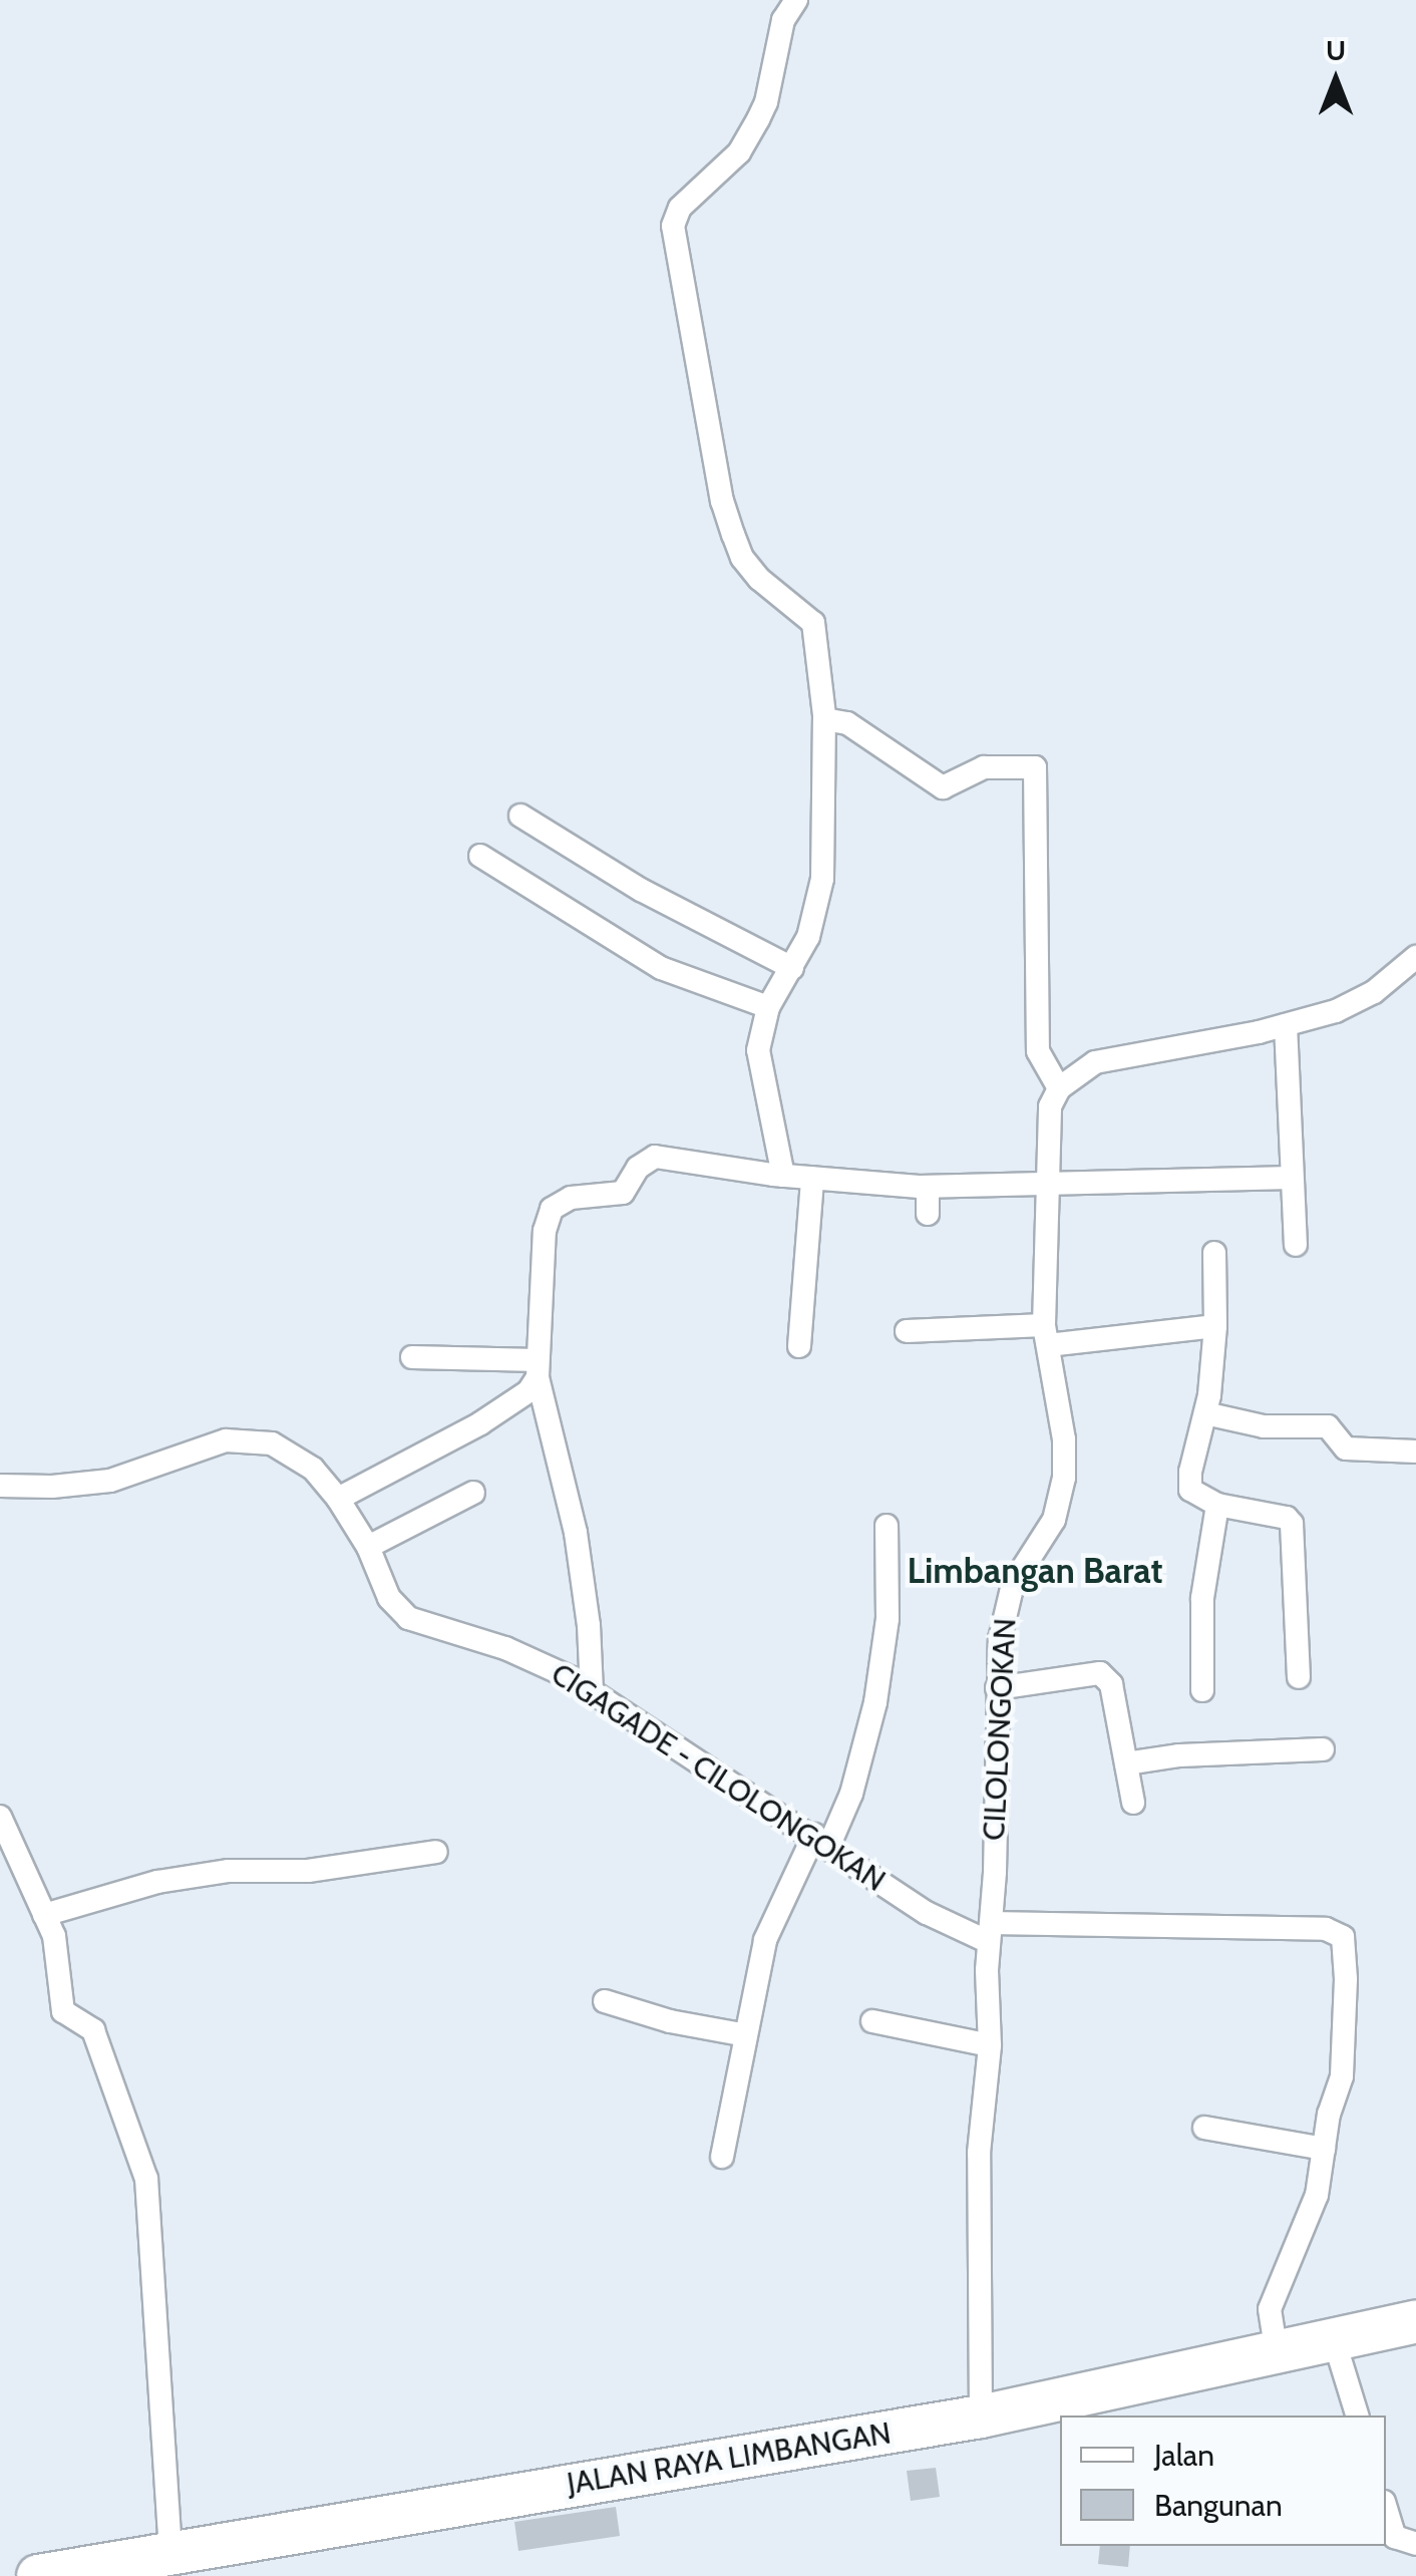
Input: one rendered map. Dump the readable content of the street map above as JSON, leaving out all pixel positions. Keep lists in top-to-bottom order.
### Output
{
  "streets": {
    "highway": ["JALAN RAYA LIMBANGAN"],
    "street": ["CILOLONGOKAN", "CIGAGADE - CILOLONGOKAN"]
  },
  "crossings": [
    ["CILOLONGOKAN", "CIGAGADE - CILOLONGOKAN"],
    ["CILOLONGOKAN", "JALAN RAYA LIMBANGAN"]
  ],
  "districts": ["Limbangan Barat"],
  "legend": ["Jalan", "Bangunan"],
  "north": "top"
}
